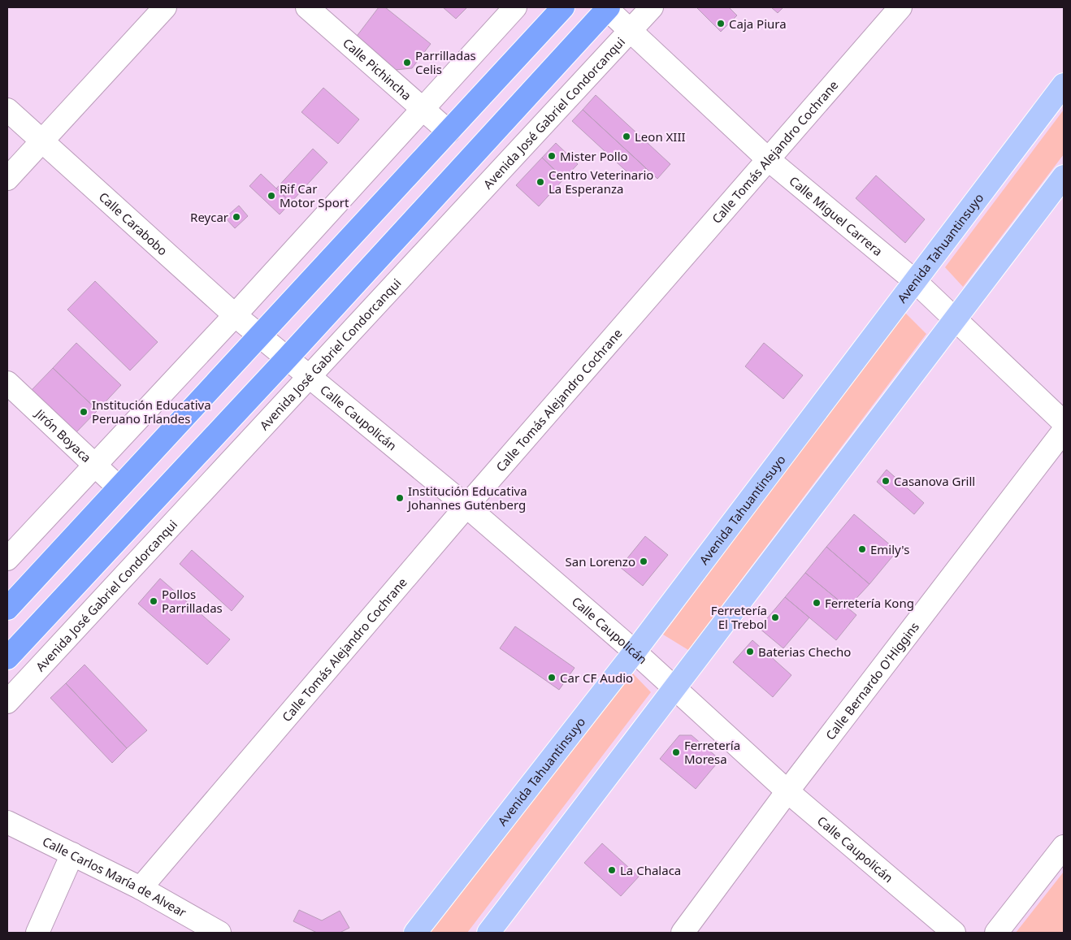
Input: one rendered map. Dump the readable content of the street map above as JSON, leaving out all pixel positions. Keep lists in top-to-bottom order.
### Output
{
  "streets": {
    "main road": ["Avenida Tahuantinsuyo"],
    "street": [
      "Calle Pichincha",
      "Avenida José Gabriel Condorcanqui",
      "Calle Tomás Alejandro Cochrane",
      "Calle Miguel Carrera",
      "Calle Carabobo",
      "Calle Caupolicán",
      "Jirón Boyaca",
      "Calle Bernardo O'Higgins",
      "Calle Carlos María de Alvear"
    ]
  },
  "crossings": [
    ["Avenida José Gabriel Condorcanqui", "Calle Miguel Carrera"],
    ["Avenida José Gabriel Condorcanqui", "Calle Caupolicán"],
    ["Calle Tomás Alejandro Cochrane", "Calle Miguel Carrera"],
    ["Calle Tomás Alejandro Cochrane", "Calle Caupolicán"],
    ["Calle Tomás Alejandro Cochrane", "Calle Carlos María de Alvear"],
    ["Calle Miguel Carrera", "Avenida Tahuantinsuyo"],
    ["Calle Carabobo", "Calle Caupolicán"],
    ["Avenida Tahuantinsuyo", "Calle Caupolicán"],
    ["Calle Caupolicán", "Calle Bernardo O'Higgins"]
  ],
  "places": [
    "Caja Piura",
    "Parrilladas Celis",
    "Leon XIII",
    "Mister Pollo",
    "Centro Veterinario La Esperanza",
    "Rif Car Motor Sport",
    "Reycar",
    "Institución Educativa Peruano Irlandes",
    "Casanova Grill",
    "Institución Educativa Johannes Gutenberg",
    "Emily's",
    "San Lorenzo",
    "Pollos Parrilladas",
    "Ferretería Kong",
    "Ferretería El Trebol",
    "Baterias Checho",
    "Car CF Audio",
    "Ferretería Moresa",
    "La Chalaca"
  ]
}
